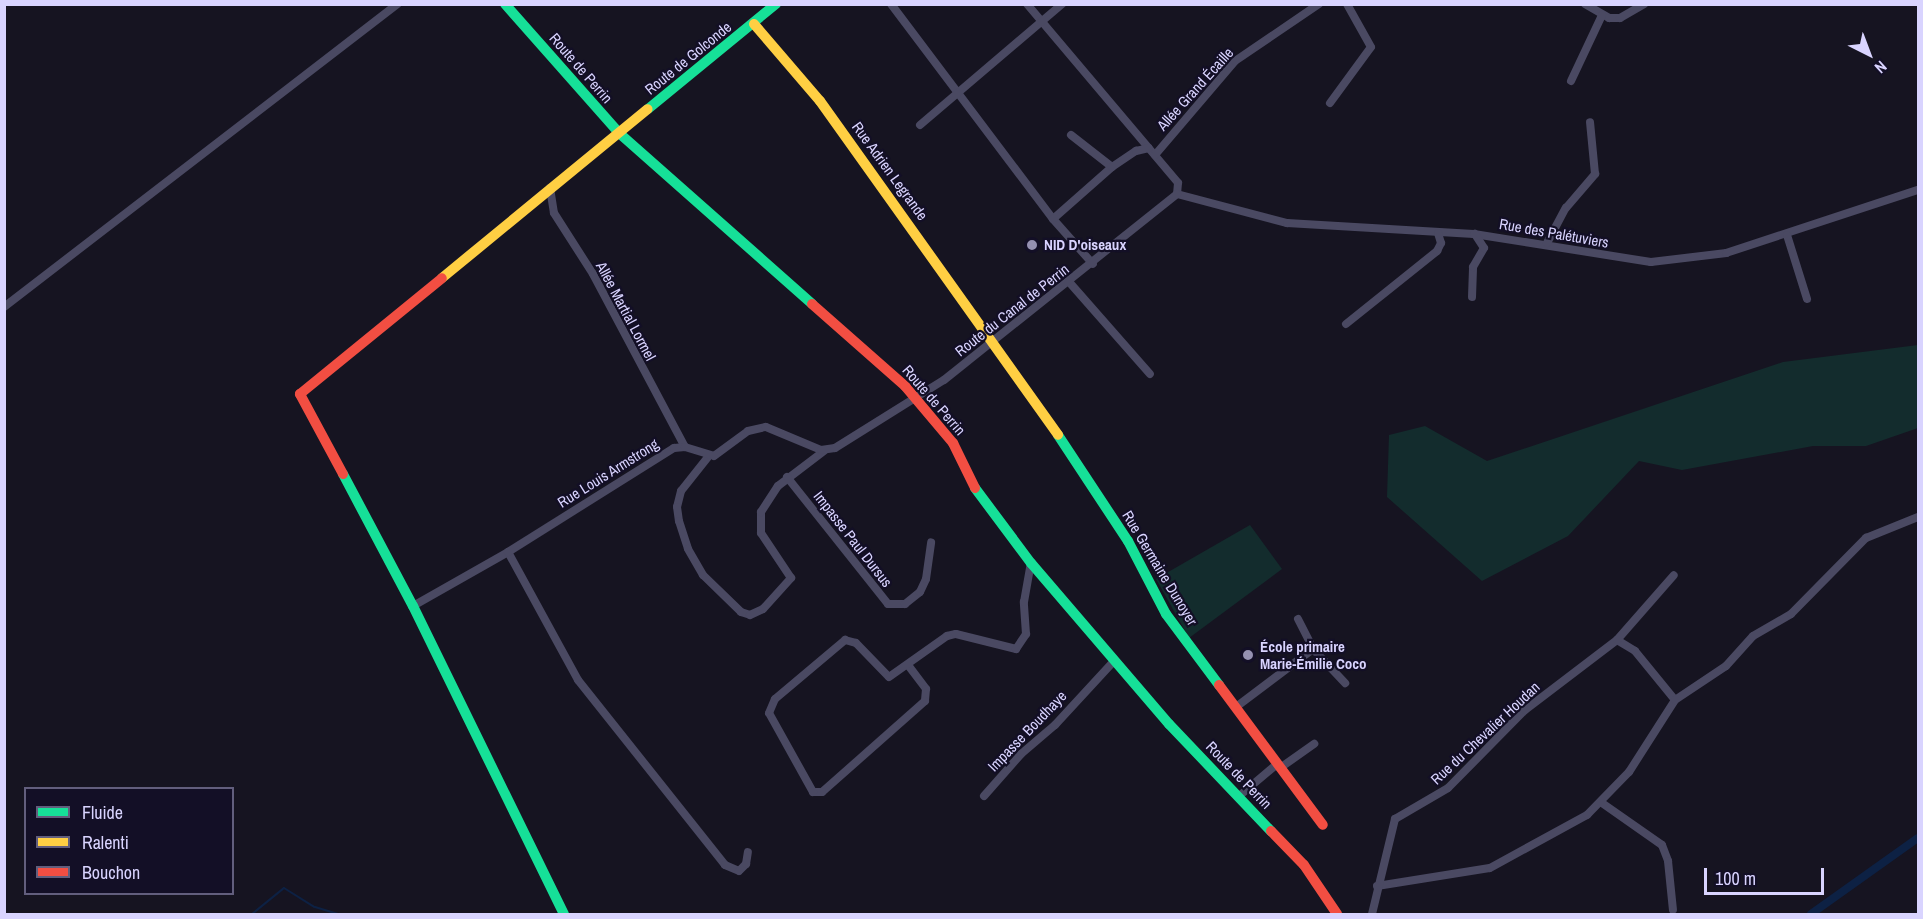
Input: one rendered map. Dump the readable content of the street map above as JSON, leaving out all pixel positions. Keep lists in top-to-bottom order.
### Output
{
  "streets": {
    "street": [
      "Route de Golconde",
      "Route de Perrin",
      "Allée Grand Écaille",
      "Rue Adrien Legrande",
      "Rue des Palétuviers",
      "Route du Canal de Perrin",
      "Allée Martial Lormel",
      "Rue Louis Armstrong",
      "Impasse Paul Dursus",
      "Rue Germaine Dunoyer",
      "Impasse Boudhaye",
      "Rue du Chevalier Houdan"
    ]
  },
  "crossings": [
    ["Route de Golconde", "Route de Perrin"],
    ["Route de Golconde", "Rue Adrien Legrande"],
    ["Route de Golconde", "Allée Martial Lormel"],
    ["Route de Golconde", "Rue Louis Armstrong"],
    ["Route de Perrin", "Route du Canal de Perrin"],
    ["Route de Perrin", "Impasse Boudhaye"],
    ["Rue Adrien Legrande", "Route du Canal de Perrin"],
    ["Rue Adrien Legrande", "Rue Germaine Dunoyer"],
    ["Rue des Palétuviers", "Route du Canal de Perrin"],
    ["Route du Canal de Perrin", "Rue Germaine Dunoyer"],
    ["Allée Martial Lormel", "Rue Louis Armstrong"]
  ],
  "places": ["NID D'oiseaux", "École primaire Marie-Émilie Coco"],
  "legend": ["Fluide", "Ralenti", "Bouchon"],
  "scale_bar": "100 m",
  "north": "bottom right"
}
